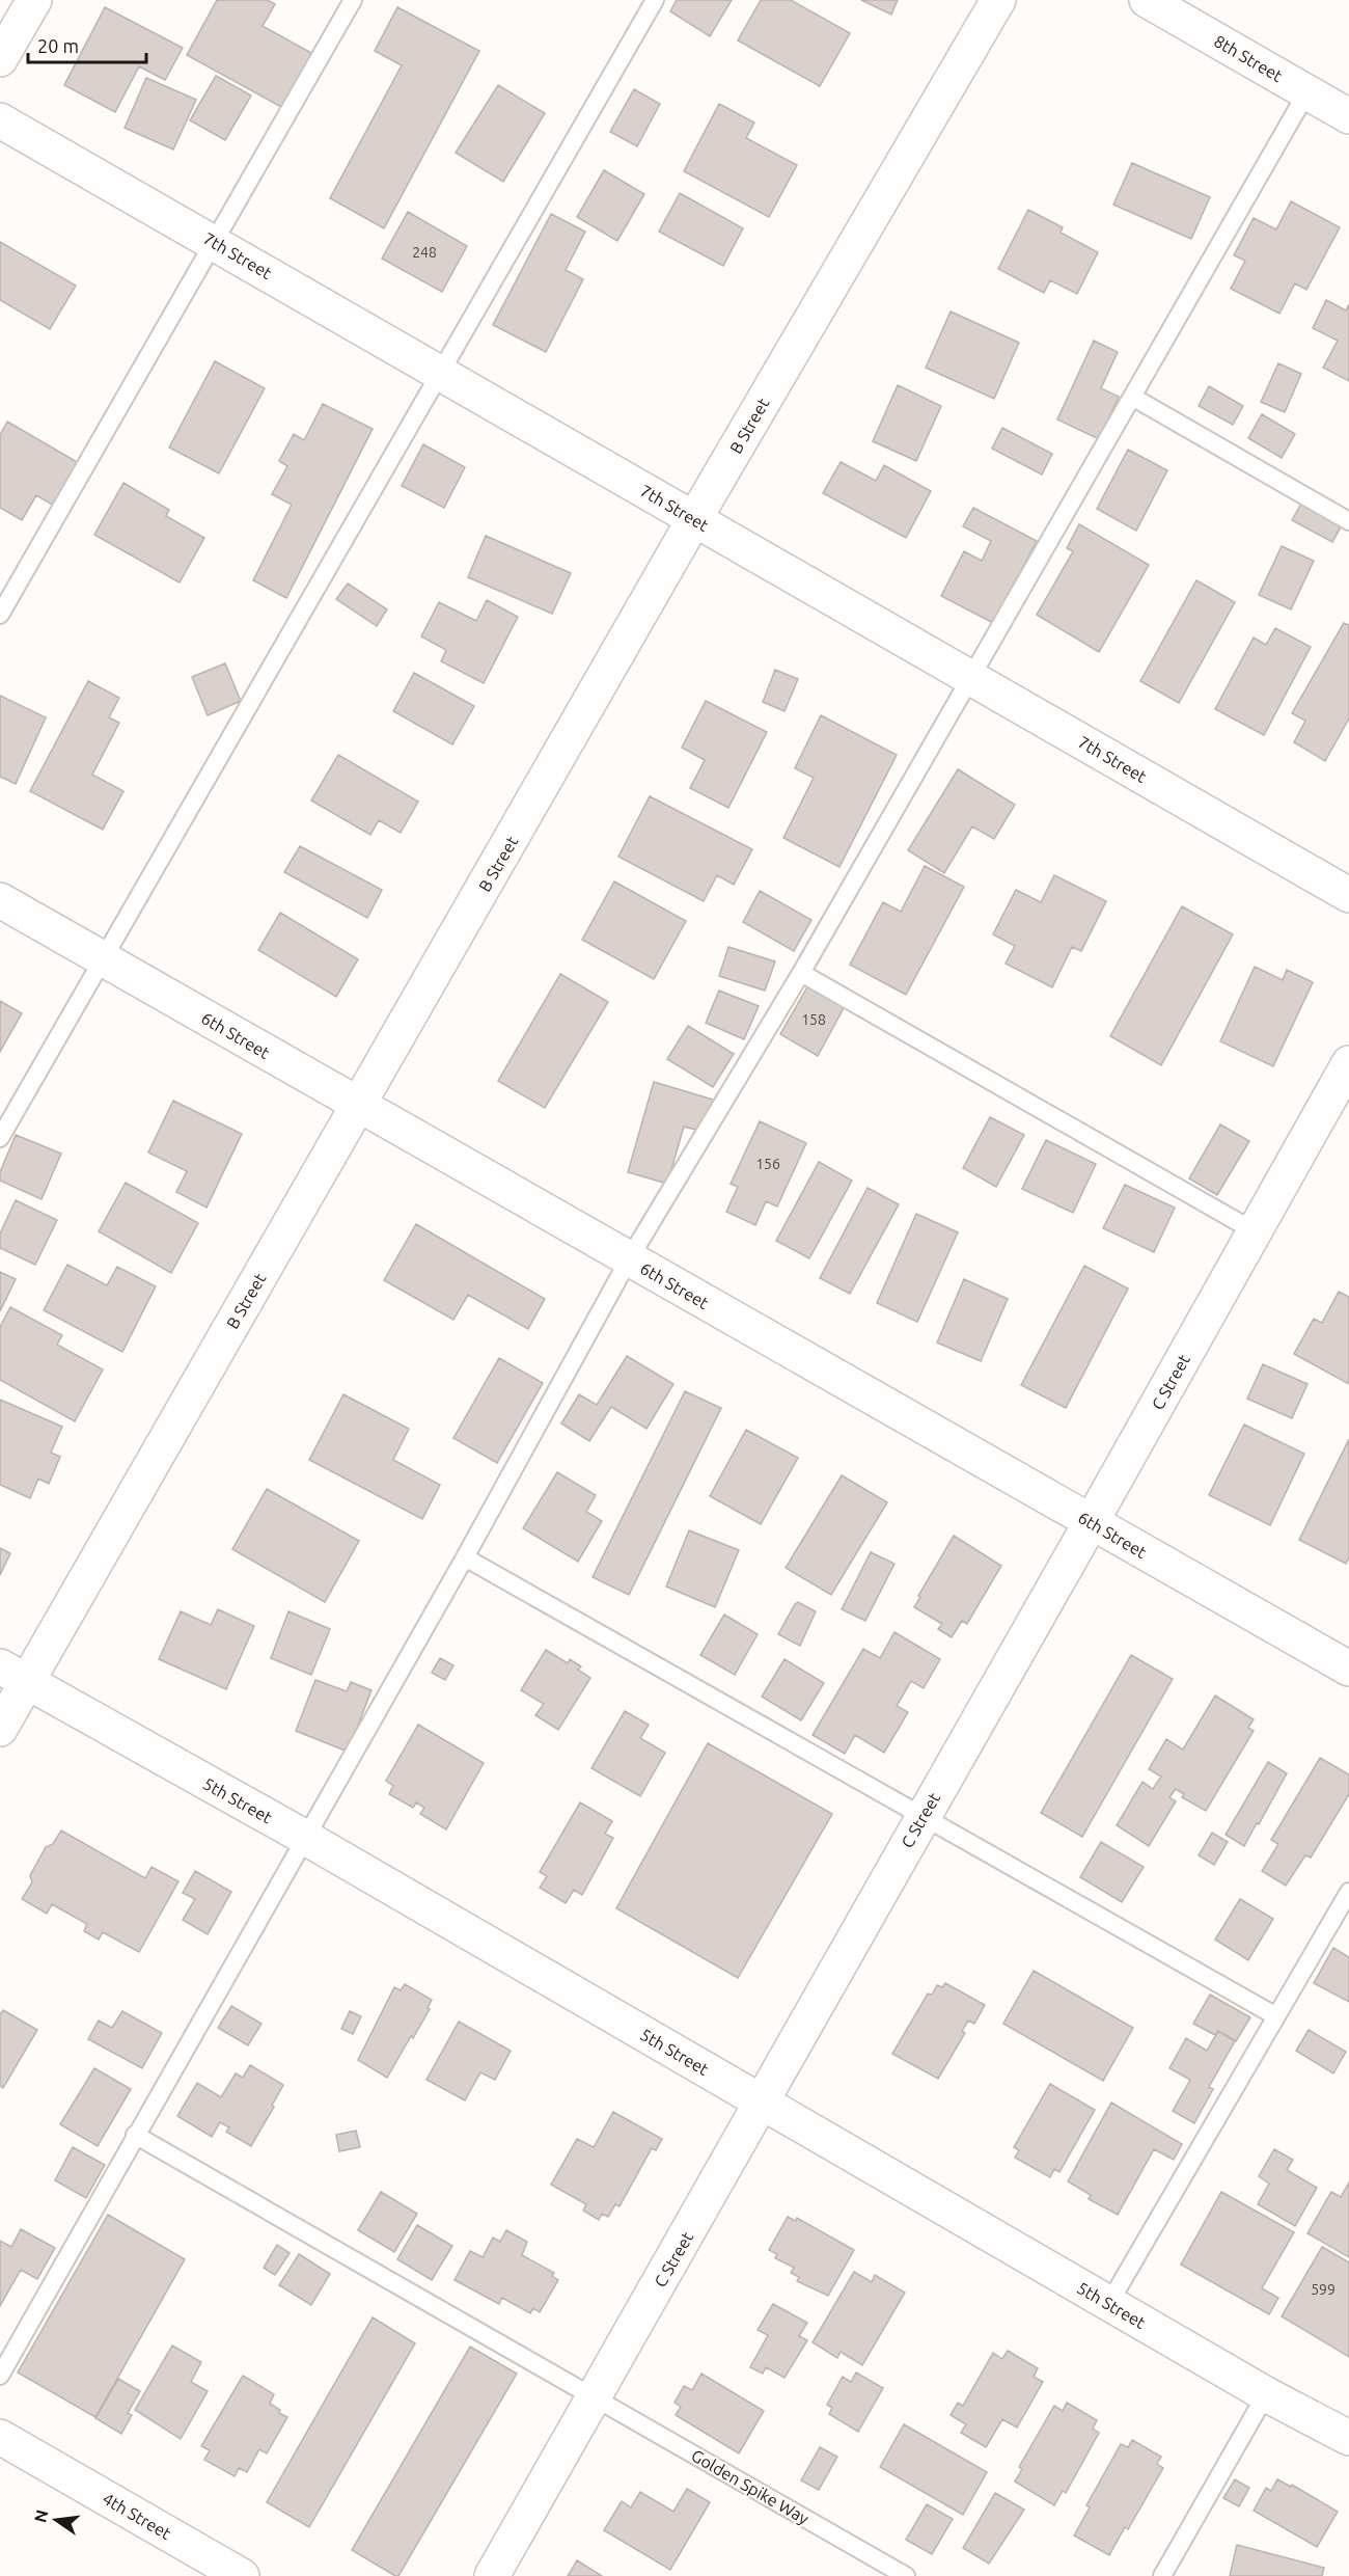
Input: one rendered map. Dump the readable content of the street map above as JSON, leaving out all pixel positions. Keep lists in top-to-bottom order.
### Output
{
  "streets": {
    "street": [
      "8th Street",
      "7th Street",
      "B Street",
      "6th Street",
      "C Street",
      "5th Street",
      "4th Street"
    ],
    "lane": ["Golden Spike Way"]
  },
  "crossings": [
    ["7th Street", "B Street"],
    ["B Street", "6th Street"],
    ["B Street", "5th Street"],
    ["6th Street", "C Street"],
    ["C Street", "5th Street"],
    ["C Street", "Golden Spike Way"]
  ],
  "house_numbers": [
    "248",
    "158",
    "156",
    "599"
  ],
  "scale_bar": "20 m",
  "north": "left"
}
